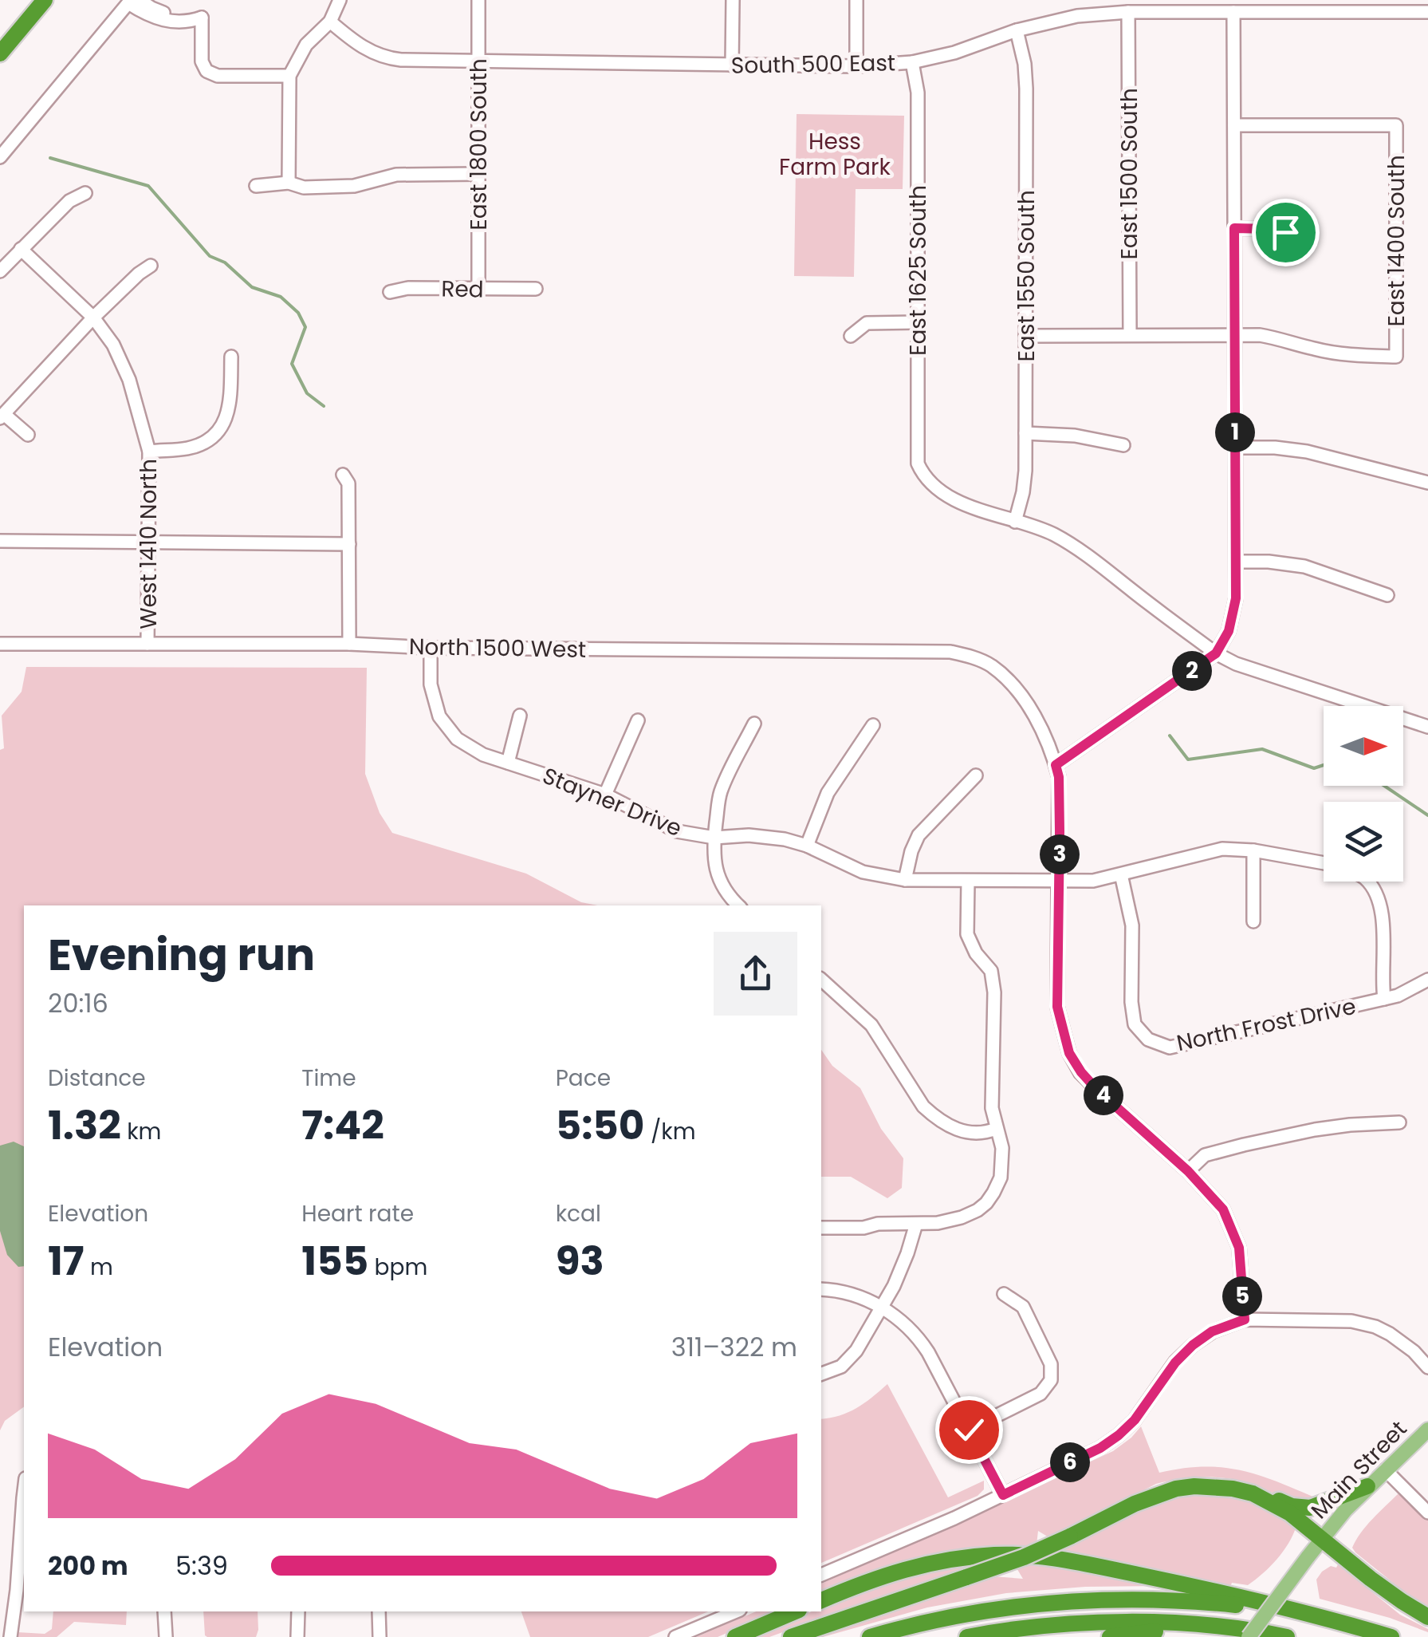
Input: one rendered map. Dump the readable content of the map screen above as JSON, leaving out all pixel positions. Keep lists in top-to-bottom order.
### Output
{
  "streets": {
    "main road": ["Main Street"],
    "street": [
      "South 500 East",
      "East 1800 South",
      "East 1500 South",
      "East 1400 South",
      "East 1625 South",
      "East 1550 South",
      "Red",
      "West 1410 North",
      "North 1500 West",
      "Stayner Drive",
      "North Frost Drive"
    ]
  },
  "crossings": [
    ["South 500 East", "East 1800 South"],
    ["South 500 East", "East 1500 South"],
    ["South 500 East", "East 1625 South"],
    ["South 500 East", "East 1550 South"],
    ["East 1800 South", "Red"],
    ["East 1625 South", "East 1550 South"],
    ["West 1410 North", "North 1500 West"],
    ["North 1500 West", "Stayner Drive"],
    ["Stayner Drive", "North Frost Drive"]
  ],
  "parks": ["Hess Farm Park"],
  "north": "right",
  "page": {
    "pins": [
      "1",
      "2",
      "3",
      "4",
      "5",
      "6"
    ],
    "heading": ["Evening run", "20:16"],
    "stats": [
      ["Distance", "1.32 km"],
      ["Time", "7:42"],
      ["Pace", "5:50 /km"],
      ["Elevation", "17 m"],
      ["Heart rate", "155 bpm"],
      ["kcal", "93"]
    ],
    "chart": ["Elevation", "311–322 m"],
    "list": [
      {
        "name": "200 m",
        "note": "5:39"
      }
    ]
  }
}
